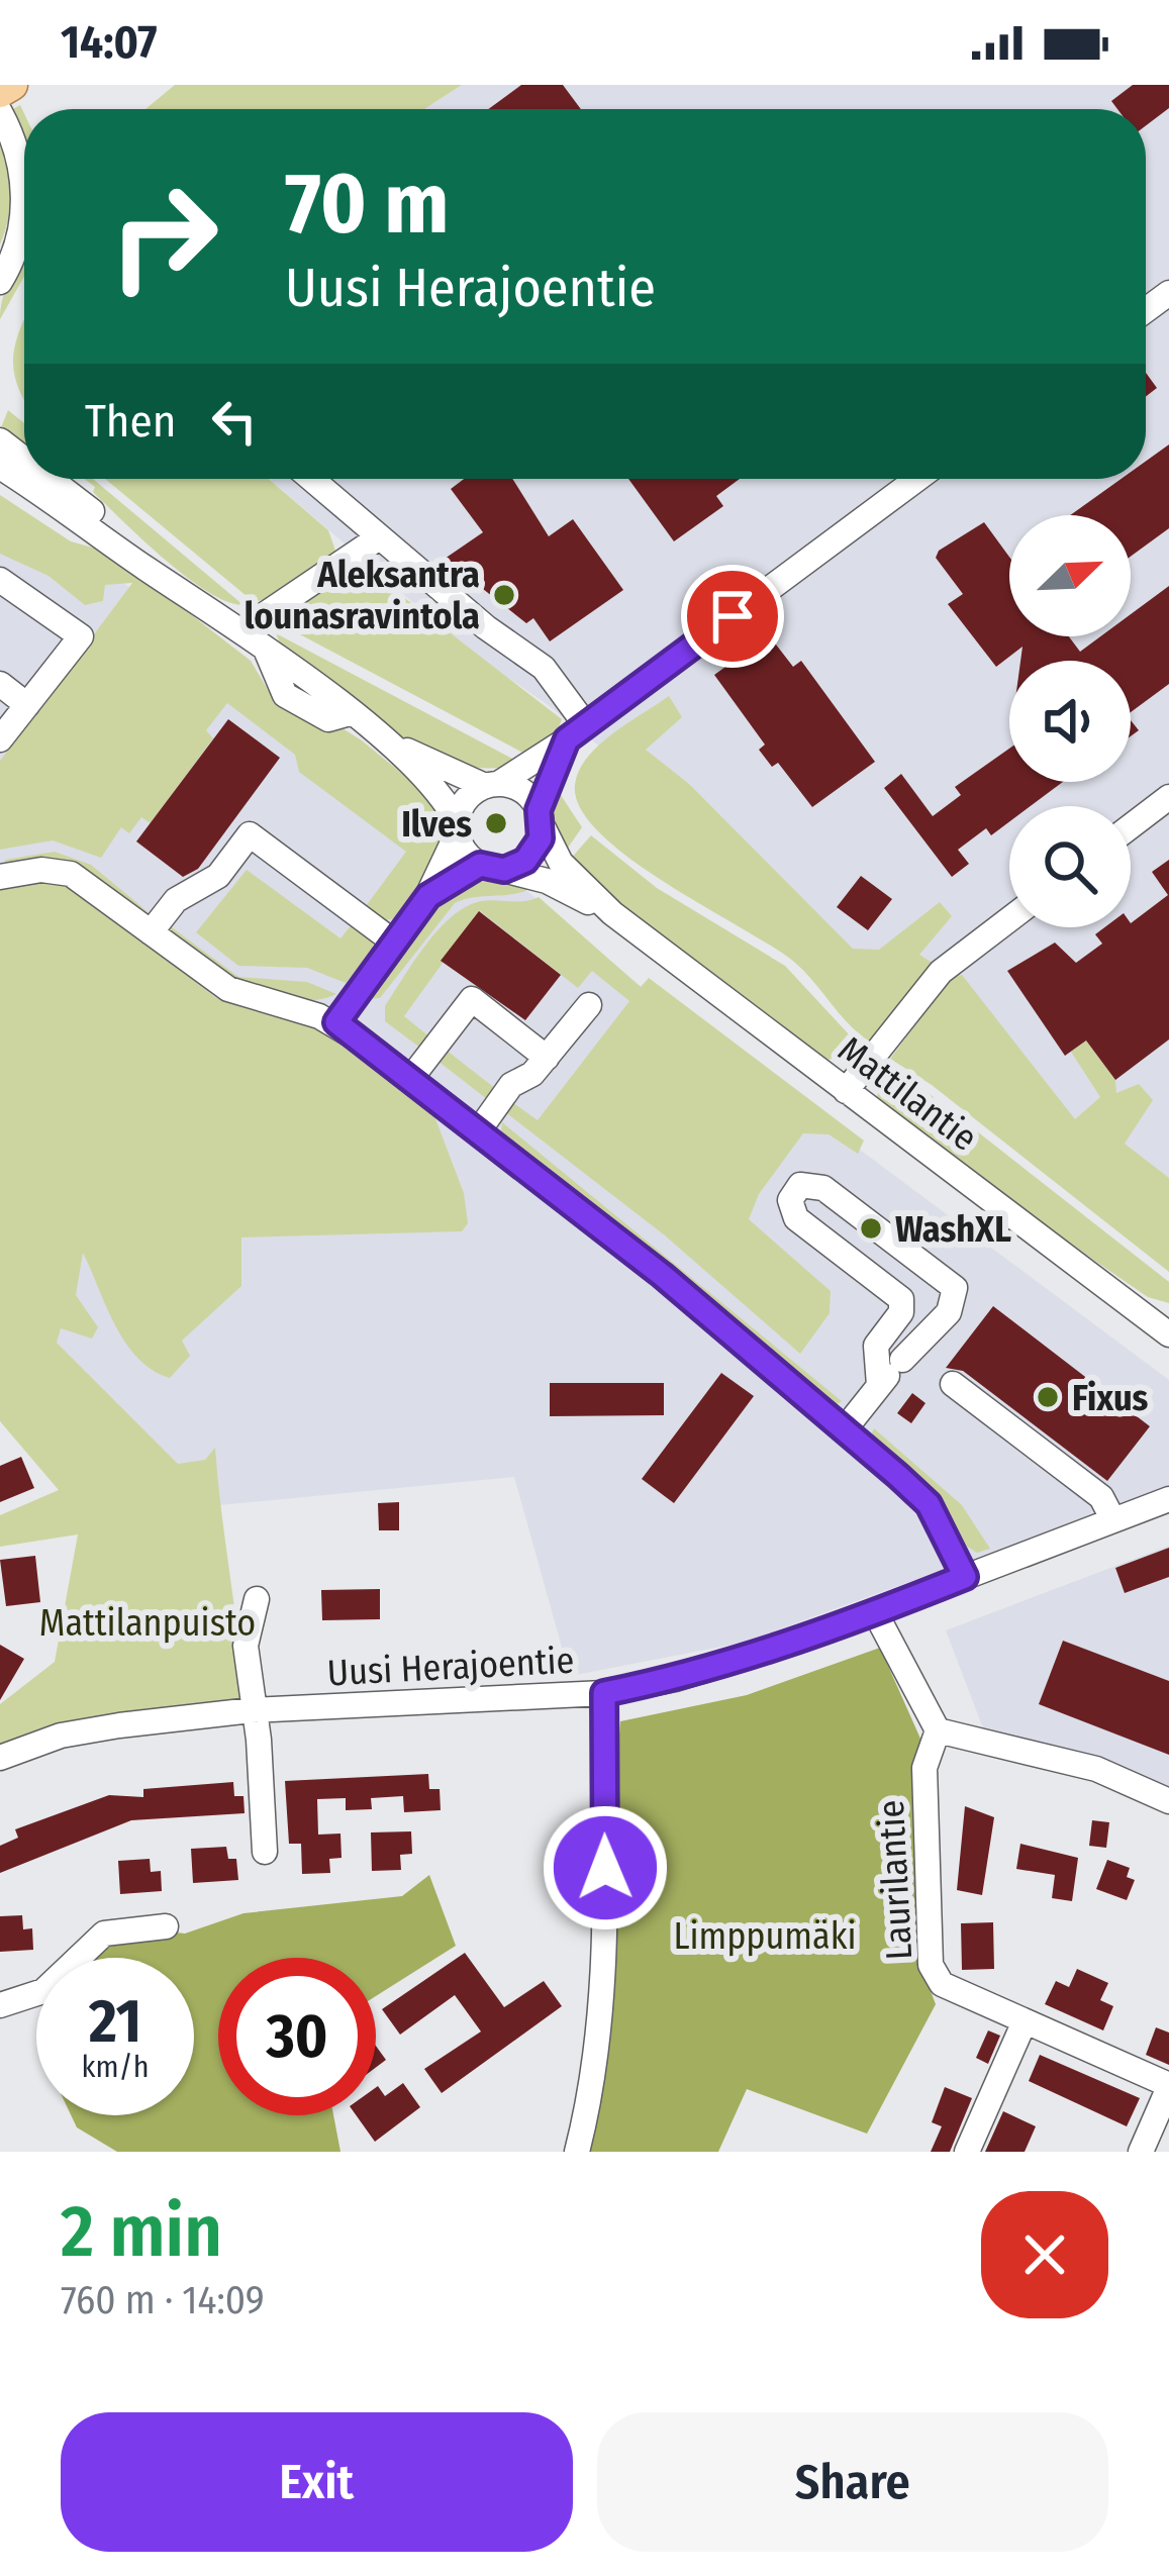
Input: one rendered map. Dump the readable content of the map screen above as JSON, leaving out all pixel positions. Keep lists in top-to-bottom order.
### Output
{
  "streets": {
    "street": ["Mattilantie", "Uusi Herajoentie", "Laurilantie"]
  },
  "parks": ["Mattilanpuisto", "Limppumäki"],
  "places": [
    "Aleksantra lounasravintola",
    "Ilves",
    "WashXL",
    "Fixus"
  ],
  "north": "top right",
  "page": {
    "status": "14:07",
    "turn": ["70 m", "Uusi Herajoentie"],
    "then": "Then",
    "speed": "21 km/h",
    "limit": "30",
    "heading": ["2 min", "760 m · 14:09"],
    "buttons": ["Exit", "Share"]
  }
}
